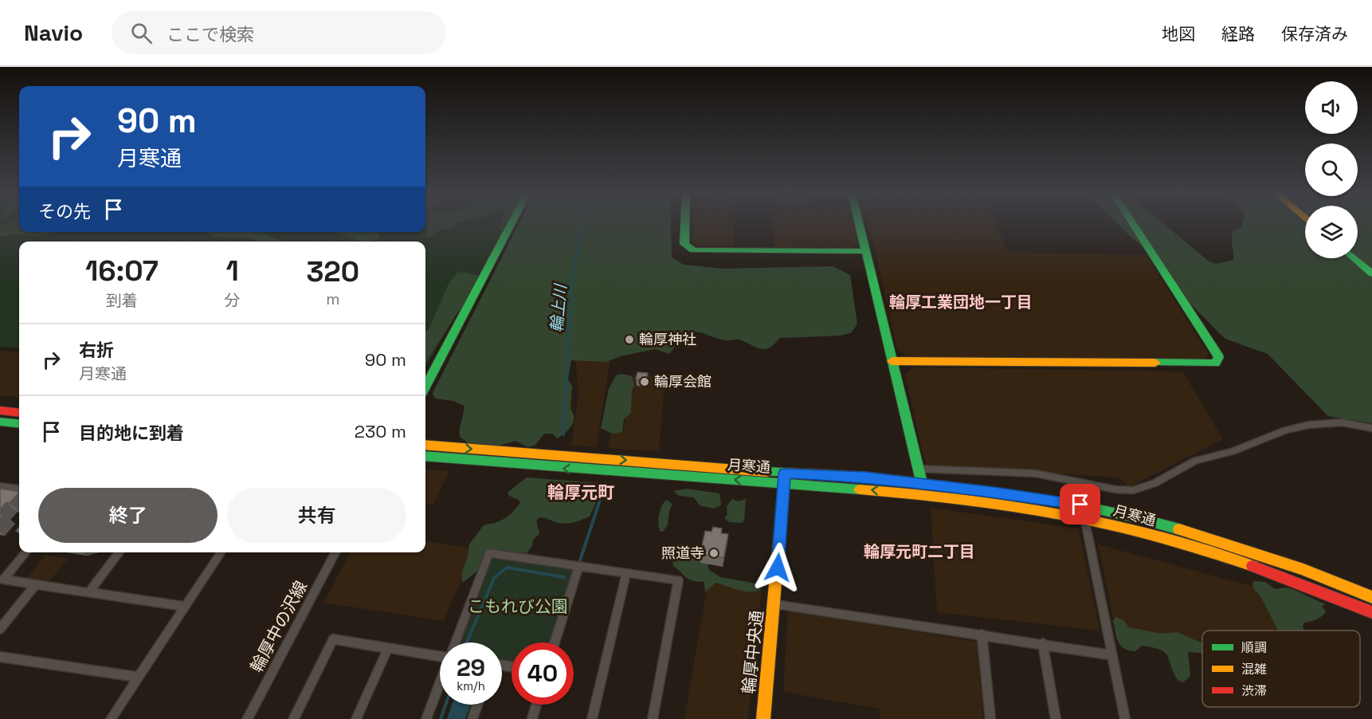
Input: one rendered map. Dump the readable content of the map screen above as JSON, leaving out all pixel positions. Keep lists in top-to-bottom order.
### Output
{
  "streets": {
    "main road": ["月寒通", "輪厚中央通"],
    "street": ["輪厚中の沢線"]
  },
  "crossings": [
    ["月寒通", "輪厚中央通"]
  ],
  "districts": ["輪厚工業団地一丁目", "輪厚元町", "輪厚元町二丁目"],
  "water": ["輪上川"],
  "parks": ["こもれび公園"],
  "places": ["輪厚神社", "輪厚会館", "照道寺"],
  "legend": ["順調", "混雑", "渋滞"],
  "page": {
    "header": "Navio",
    "search": "ここで検索",
    "nav": ["地図", "経路", "保存済み"],
    "turn": ["90 m", "月寒通"],
    "then": "その先",
    "eta": [
      "16:07",
      "到着",
      "1",
      "分",
      "320",
      "m"
    ],
    "list": [
      {
        "name": "右折",
        "note": "月寒通",
        "value": "90 m"
      },
      {
        "name": "目的地に到着",
        "value": "230 m"
      }
    ],
    "buttons": ["終了", "共有"],
    "speed": "29 km/h",
    "limit": "40"
  }
}
